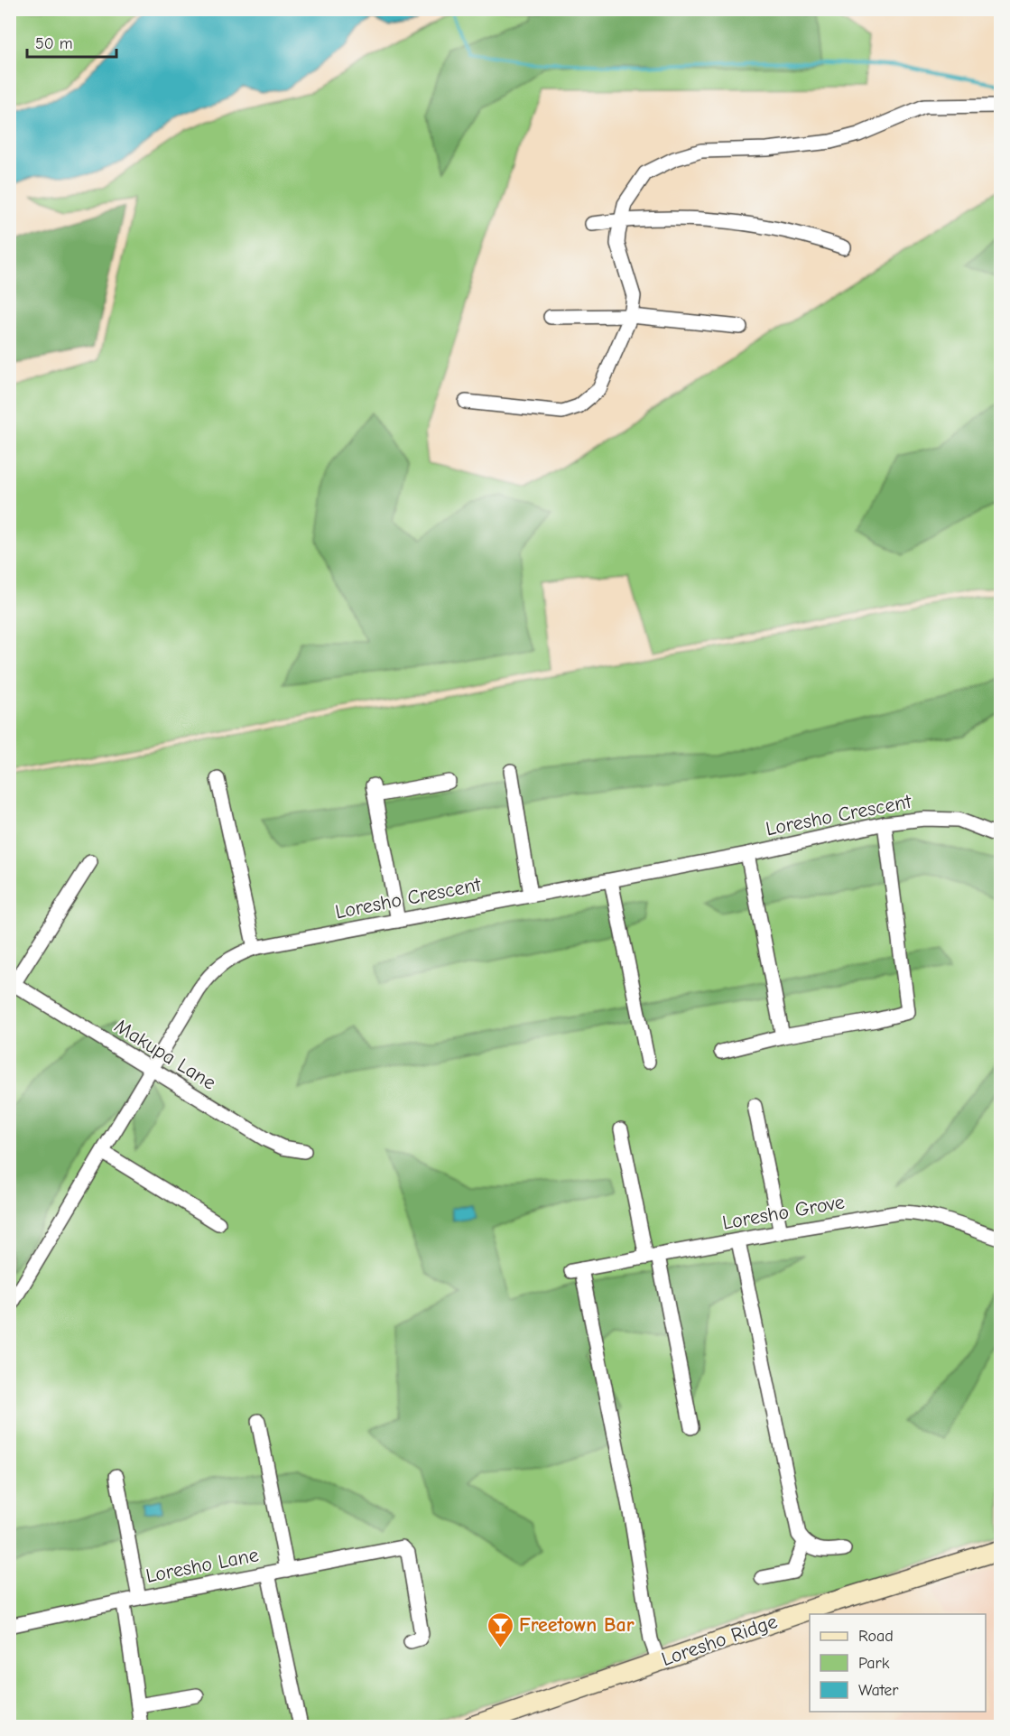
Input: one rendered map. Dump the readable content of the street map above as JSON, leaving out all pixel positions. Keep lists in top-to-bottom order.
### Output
{
  "streets": {
    "main road": ["Loresho Ridge"],
    "street": [
      "Loresho Crescent",
      "Makupa Lane",
      "Loresho Grove",
      "Loresho Lane"
    ]
  },
  "crossings": [
    ["Loresho Crescent", "Makupa Lane"],
    ["Loresho Grove", "Loresho Ridge"]
  ],
  "places": {
    "bar": ["Freetown Bar"]
  },
  "legend": ["Road", "Park", "Water"],
  "scale_bar": "50 m"
}
